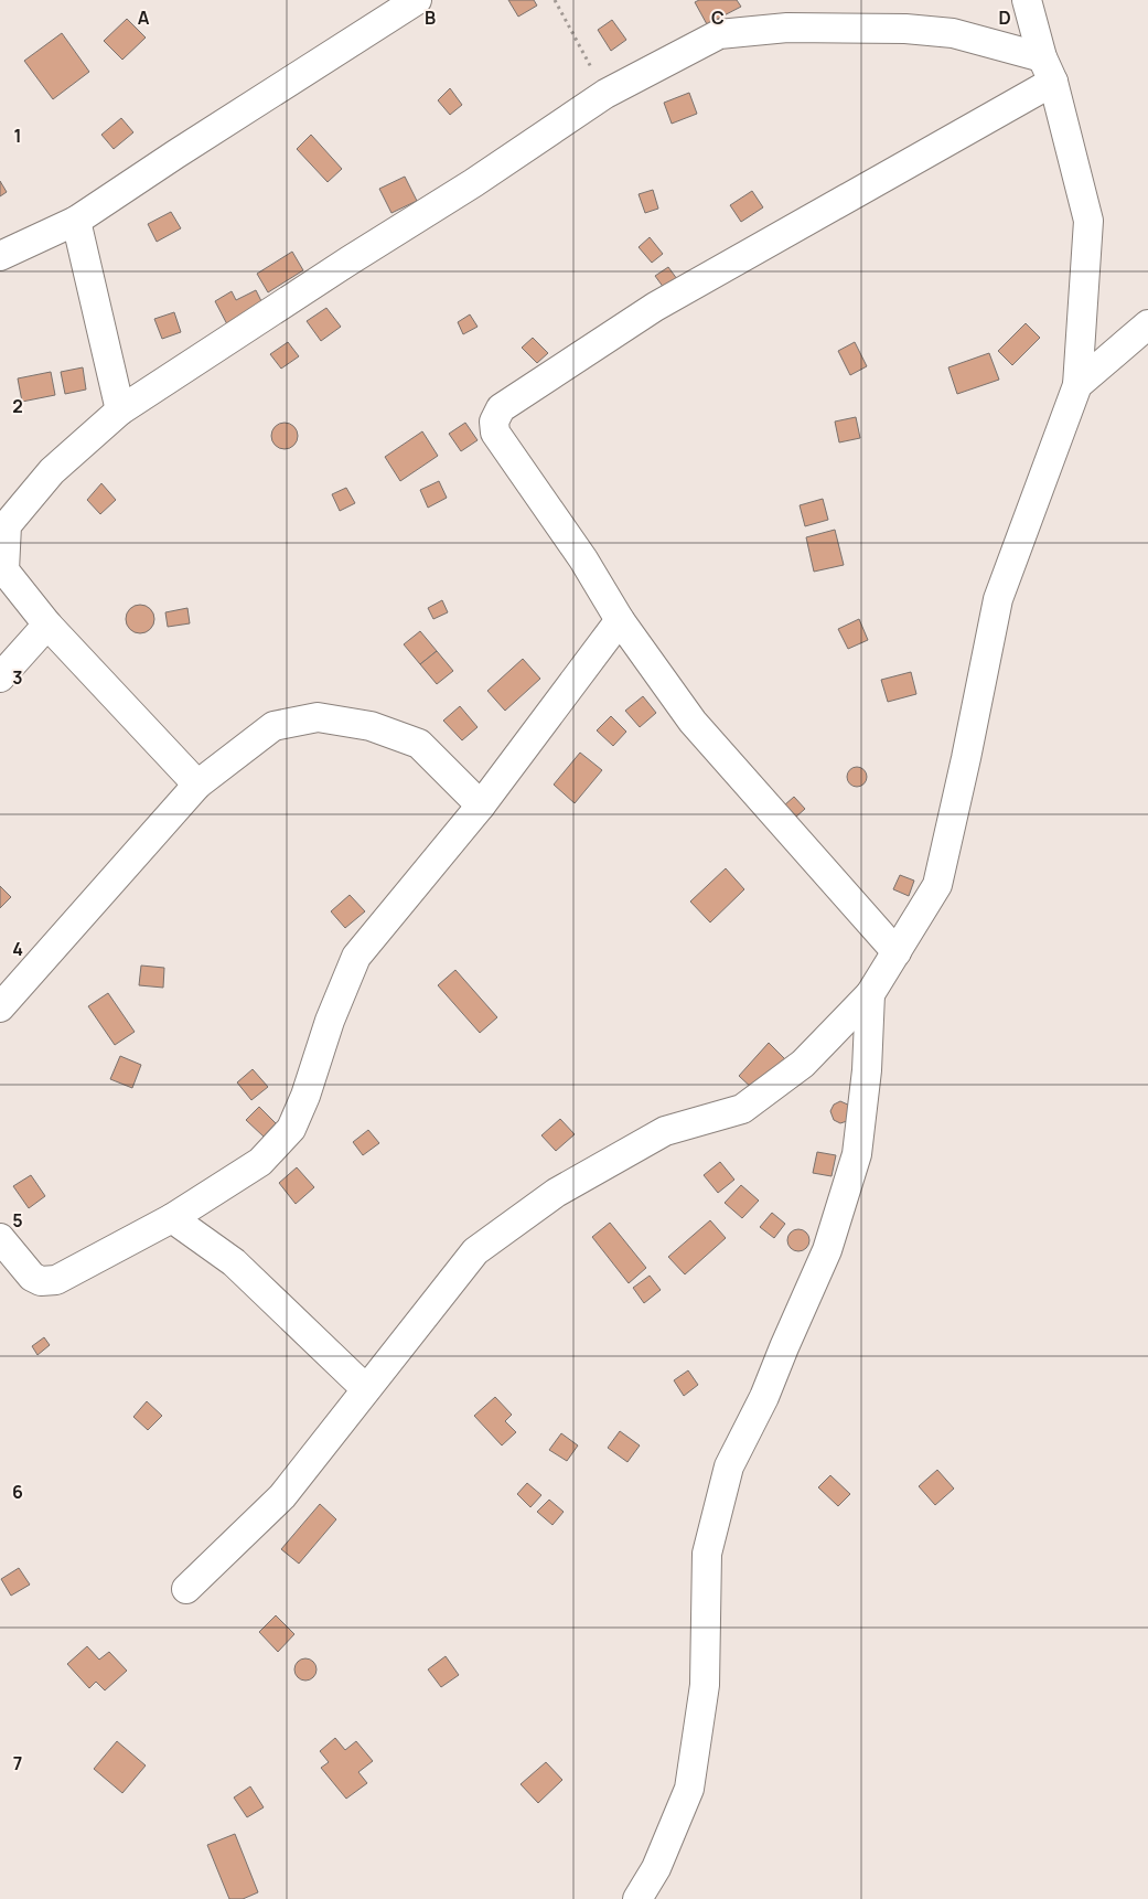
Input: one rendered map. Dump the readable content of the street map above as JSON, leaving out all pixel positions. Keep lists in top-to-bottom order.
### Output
{
  "grid": {
    "columns": [
      "A",
      "B",
      "C",
      "D"
    ],
    "rows": [
      "1",
      "2",
      "3",
      "4",
      "5",
      "6",
      "7"
    ]
  }
}
